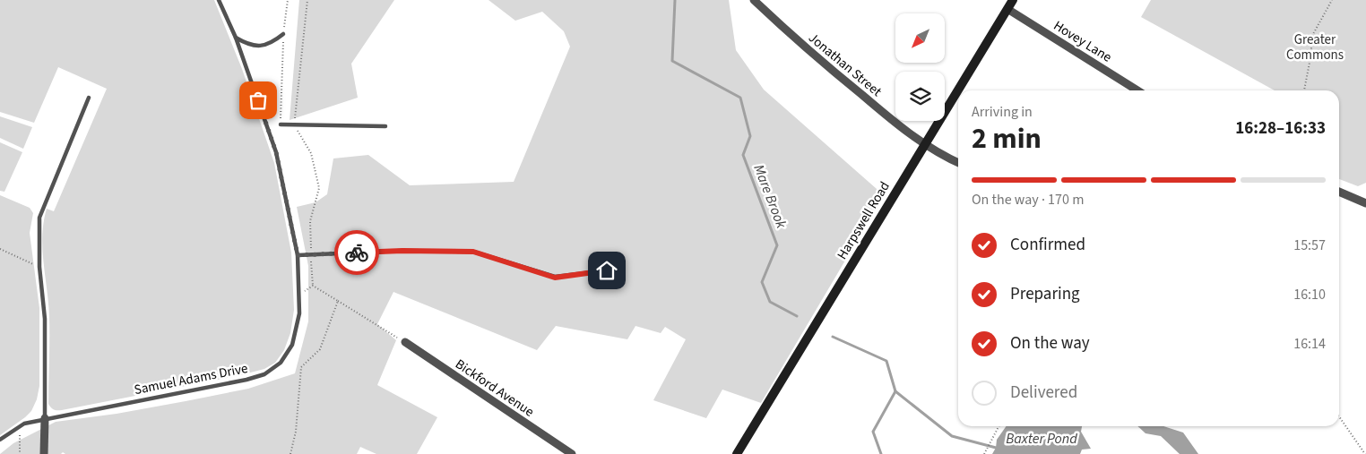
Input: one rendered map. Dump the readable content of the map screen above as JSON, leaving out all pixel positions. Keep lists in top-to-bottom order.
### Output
{
  "streets": {
    "main road": ["Harpswell Road"],
    "street": ["Hovey Lane", "Jonathan Street", "Bickford Avenue"],
    "lane": ["Samuel Adams Drive"]
  },
  "crossings": [
    ["Hovey Lane", "Harpswell Road"],
    ["Jonathan Street", "Harpswell Road"]
  ],
  "water": ["Mare Brook", "Baxter Pond"],
  "parks": ["Greater Commons"],
  "north": "bottom left",
  "page": {
    "heading": ["2 min", "Arriving in", "16:28–16:33"],
    "bar": "On the way · 170 m",
    "list": [
      ["Confirmed", "15:57"],
      ["Preparing", "16:10"],
      ["On the way", "16:14"],
      "Delivered"
    ]
  }
}
